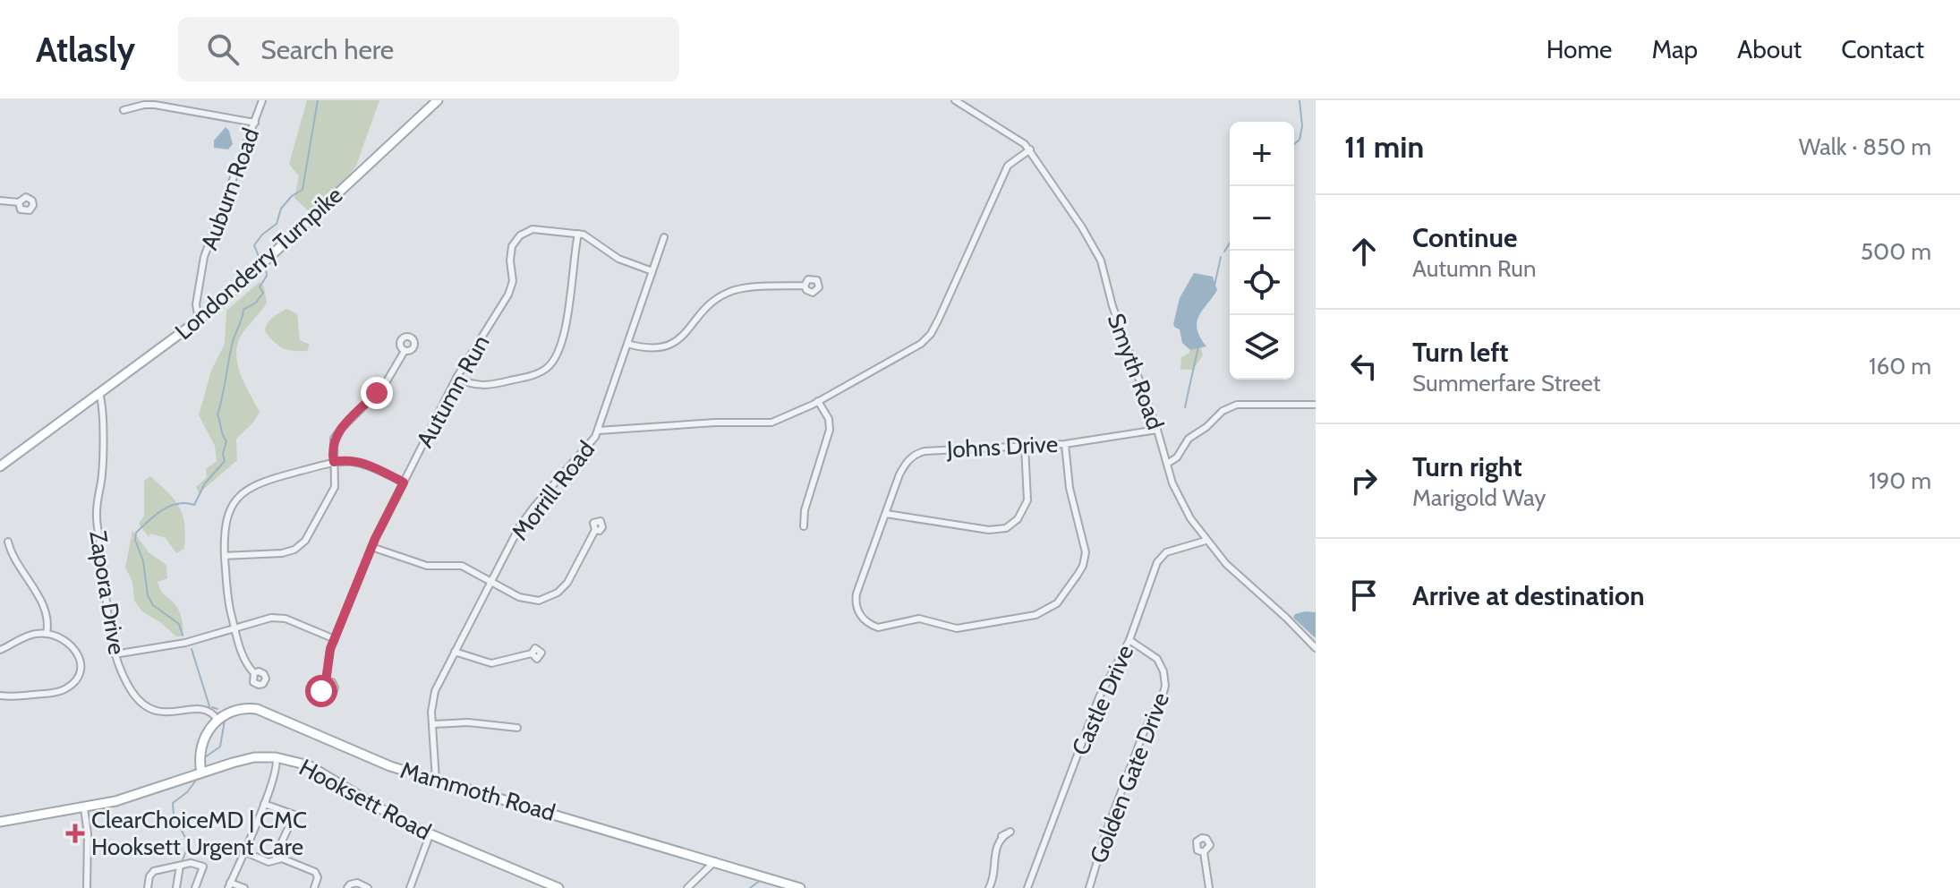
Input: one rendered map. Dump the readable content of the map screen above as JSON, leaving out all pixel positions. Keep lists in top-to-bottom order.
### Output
{
  "streets": {
    "main road": ["Londonderry Turnpike", "Mammoth Road", "Hooksett Road"],
    "street": [
      "Auburn Road",
      "Smyth Road",
      "Autumn Run",
      "Johns Drive",
      "Morrill Road",
      "Zapora Drive",
      "Castle Drive",
      "Golden Gate Drive"
    ]
  },
  "crossings": [
    ["Auburn Road", "Londonderry Turnpike"],
    ["Londonderry Turnpike", "Zapora Drive"],
    ["Smyth Road", "Johns Drive"],
    ["Smyth Road", "Castle Drive"],
    ["Autumn Run", "Morrill Road"],
    ["Morrill Road", "Mammoth Road"],
    ["Zapora Drive", "Mammoth Road"],
    ["Castle Drive", "Golden Gate Drive"]
  ],
  "places": {
    "health": ["ClearChoiceMD | CMC Hooksett Urgent Care"]
  },
  "page": {
    "header": "Atlasly",
    "search": "Search here",
    "nav": [
      "Home",
      "Map",
      "About",
      "Contact"
    ],
    "heading": ["11 min", "Walk · 850 m"],
    "map_buttons": ["+", "−"],
    "list": [
      ["Continue", "Autumn Run", "500 m"],
      ["Turn left", "Summerfare Street", "160 m"],
      ["Turn right", "Marigold Way", "190 m"],
      "Arrive at destination"
    ]
  }
}
